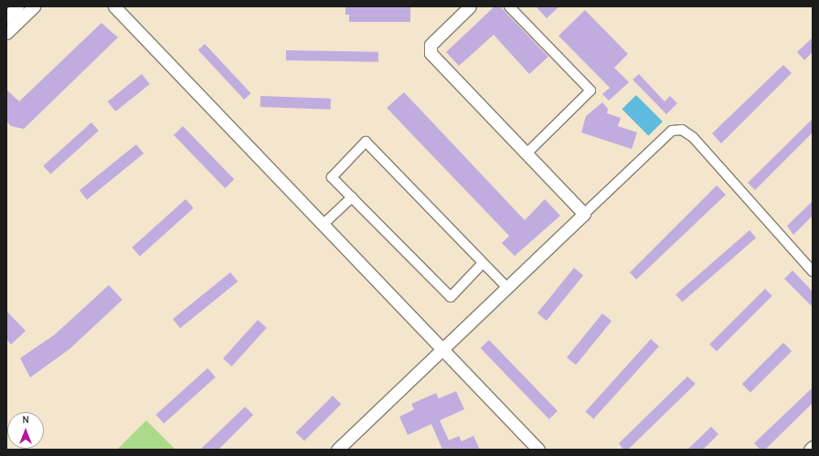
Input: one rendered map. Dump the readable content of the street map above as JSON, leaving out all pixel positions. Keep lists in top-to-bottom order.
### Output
{
  "north": "top"
}
